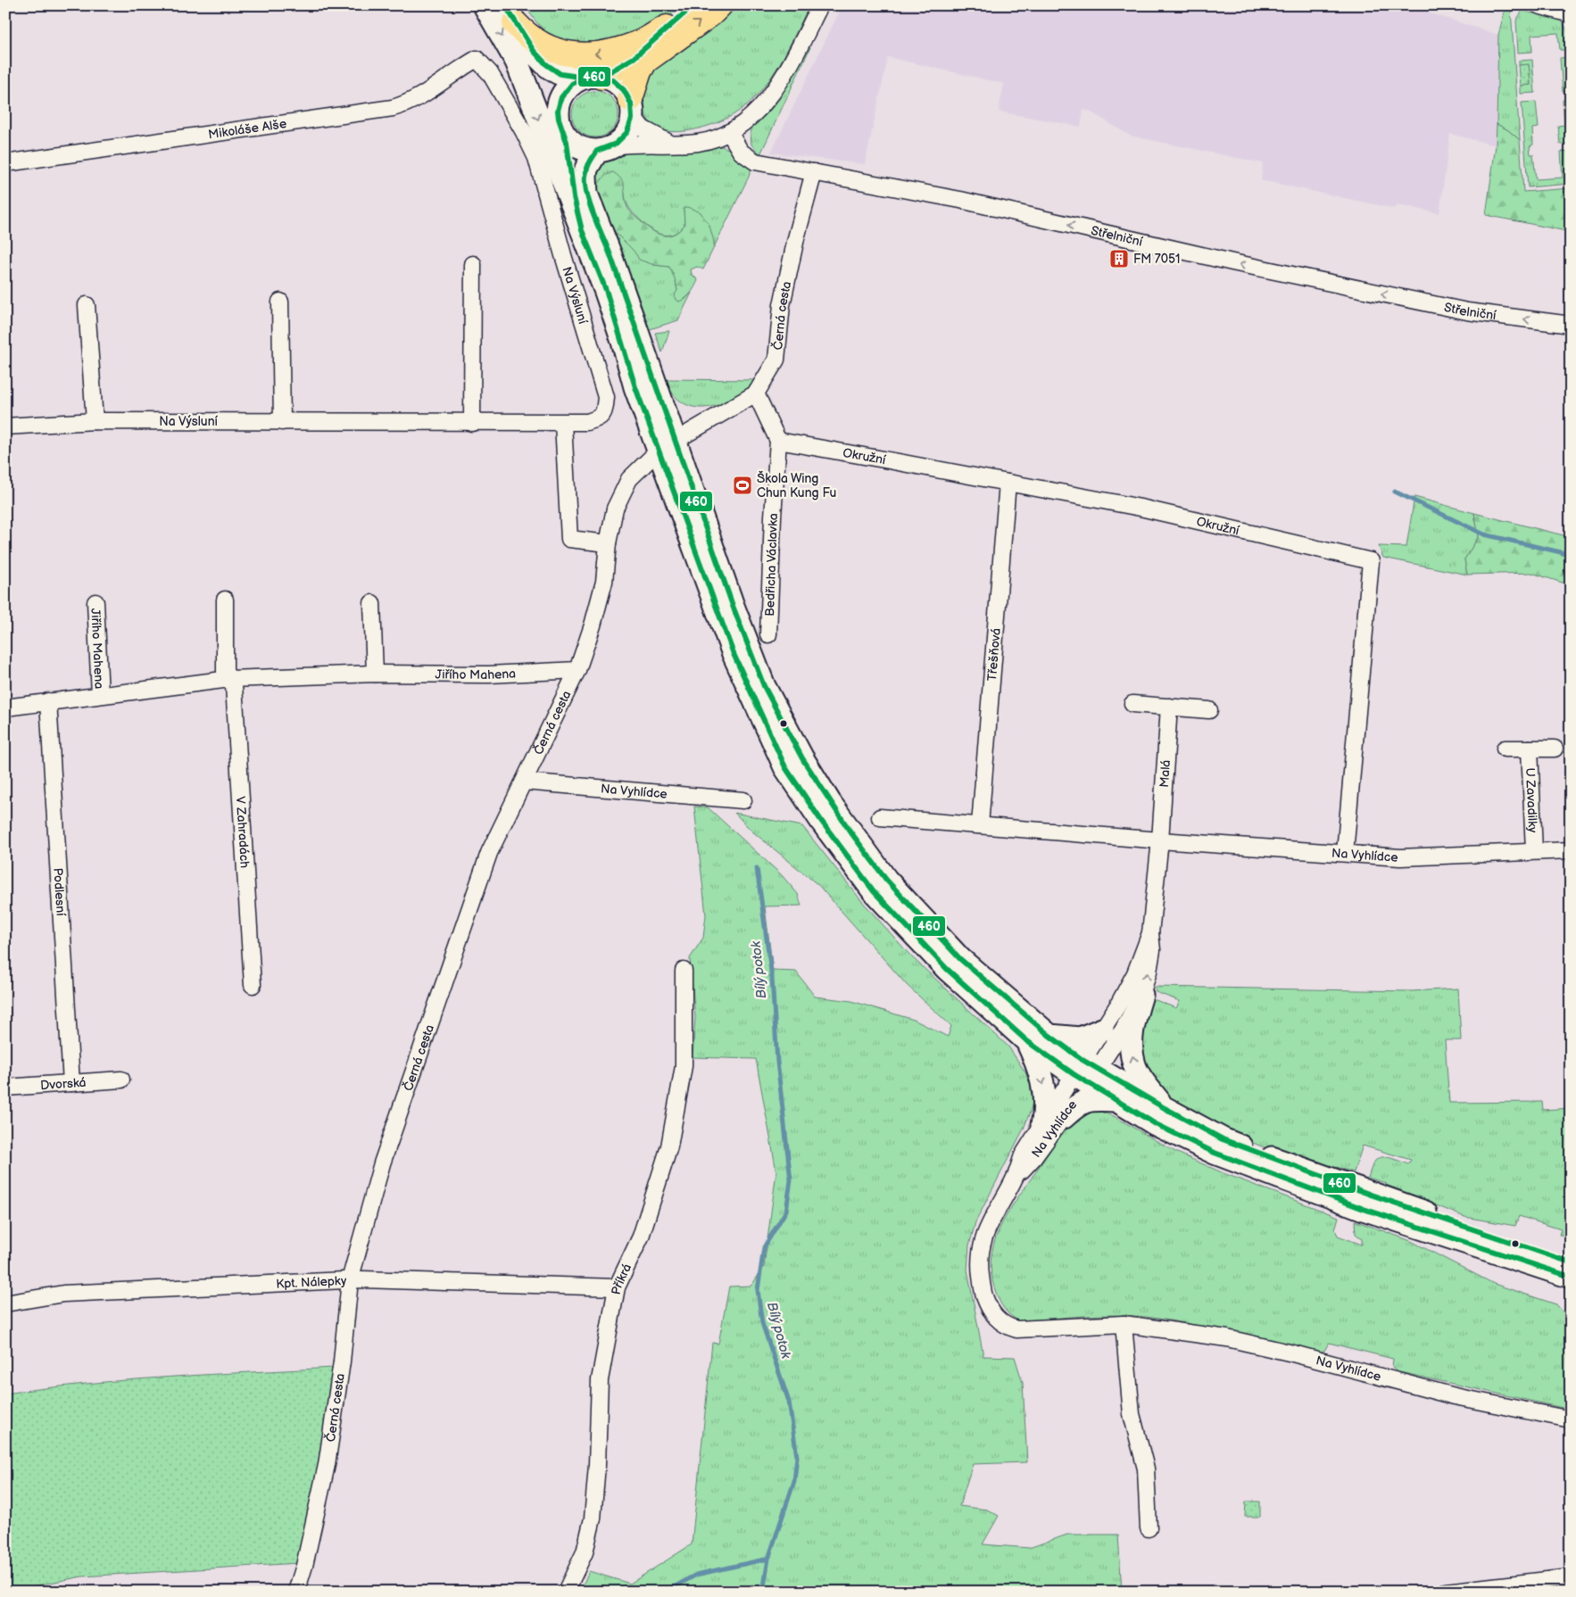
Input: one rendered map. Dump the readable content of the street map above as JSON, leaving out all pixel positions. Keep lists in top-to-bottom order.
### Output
{
  "streets": {
    "street": [
      "Mikoláše Alše",
      "Střelniční",
      "Na Výsluní",
      "Černá cesta",
      "Okružní",
      "Bedřicha Václavka",
      "Jiřího Mahena",
      "Třešňová",
      "Malá",
      "Na Vyhlídce",
      "U Zavadilky",
      "V Zahradách",
      "Podlesní",
      "Dvorská",
      "Příkrá",
      "Kpt. Nálepky"
    ]
  },
  "crossings": [
    ["Mikoláše Alše", "Na Výsluní"],
    ["Střelniční", "Černá cesta"],
    ["Černá cesta", "Bedřicha Václavka"],
    ["Černá cesta", "Jiřího Mahena"],
    ["Černá cesta", "Na Vyhlídce"],
    ["Černá cesta", "Kpt. Nálepky"],
    ["Okružní", "Bedřicha Václavka"],
    ["Okružní", "Třešňová"],
    ["Okružní", "Na Vyhlídce"],
    ["Jiřího Mahena", "V Zahradách"],
    ["Jiřího Mahena", "Podlesní"],
    ["Třešňová", "Na Vyhlídce"],
    ["Malá", "Na Vyhlídce"],
    ["Na Vyhlídce", "U Zavadilky"],
    ["Podlesní", "Dvorská"],
    ["Příkrá", "Kpt. Nálepky"]
  ],
  "one_way": ["Střelniční"],
  "water": ["Bílý potok"],
  "places": {
    "building": ["FM 7051"],
    "sports": ["Škola Wing Chun Kung Fu"]
  },
  "lines": ["transit line 460"]
}
